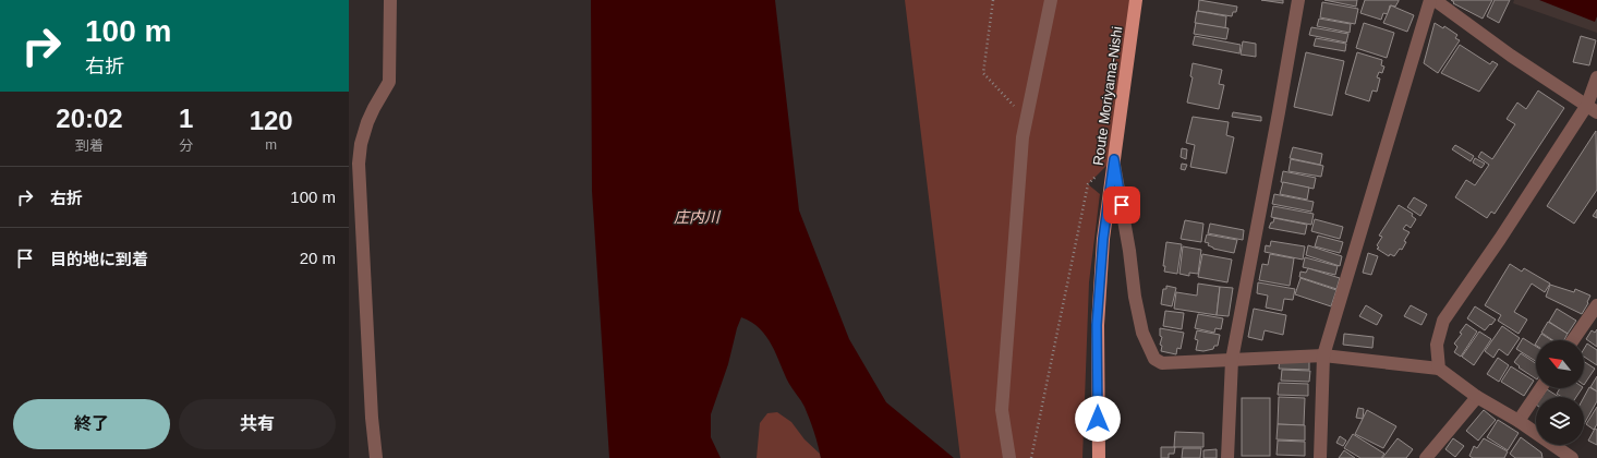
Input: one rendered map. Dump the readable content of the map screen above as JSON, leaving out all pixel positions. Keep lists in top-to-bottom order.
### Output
{
  "streets": {
    "main road": ["Route Moriyama-Nishi"]
  },
  "water": ["庄内川"],
  "north": "top left",
  "page": {
    "turn": ["100 m", "右折"],
    "eta": [
      "20:02",
      "到着",
      "1",
      "分",
      "120",
      "m"
    ],
    "list": [
      {
        "name": "右折",
        "value": "100 m"
      },
      {
        "name": "目的地に到着",
        "value": "20 m"
      }
    ],
    "buttons": ["終了", "共有"]
  }
}
